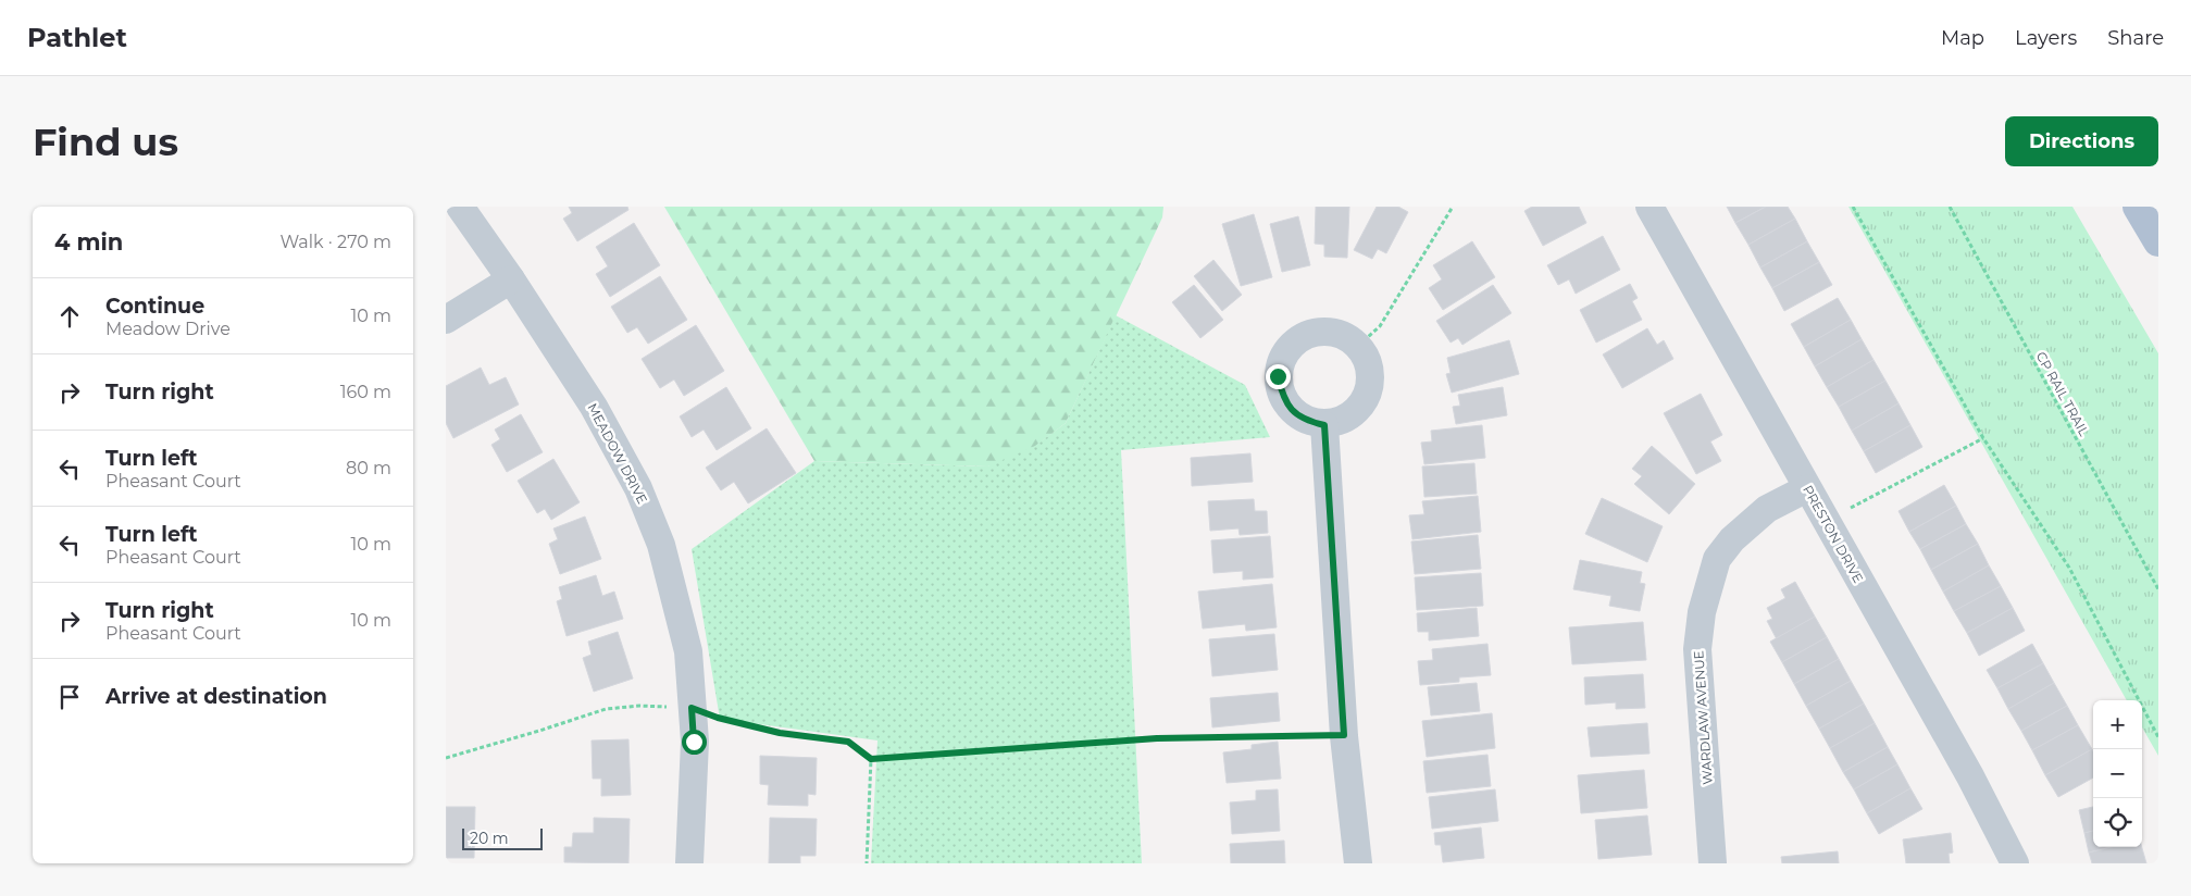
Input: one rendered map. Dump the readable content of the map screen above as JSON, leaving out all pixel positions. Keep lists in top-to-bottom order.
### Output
{
  "streets": {
    "street": ["MEADOW DRIVE", "PRESTON DRIVE", "WARDLAW AVENUE"],
    "path": ["CP RAIL TRAIL"]
  },
  "crossings": [
    ["PRESTON DRIVE", "WARDLAW AVENUE"]
  ],
  "scale_bar": "20 m",
  "page": {
    "header": "Pathlet",
    "nav": ["Map", "Layers", "Share"],
    "buttons": "Directions",
    "title": "Find us",
    "heading": ["4 min", "Walk · 270 m"],
    "list": [
      ["Continue", "Meadow Drive", "10 m"],
      ["Turn right", "160 m"],
      ["Turn left", "Pheasant Court", "80 m"],
      ["Turn left", "Pheasant Court", "10 m"],
      ["Turn right", "Pheasant Court", "10 m"],
      "Arrive at destination"
    ],
    "map_buttons": ["+", "−"],
    "scale": "20 m"
  }
}
